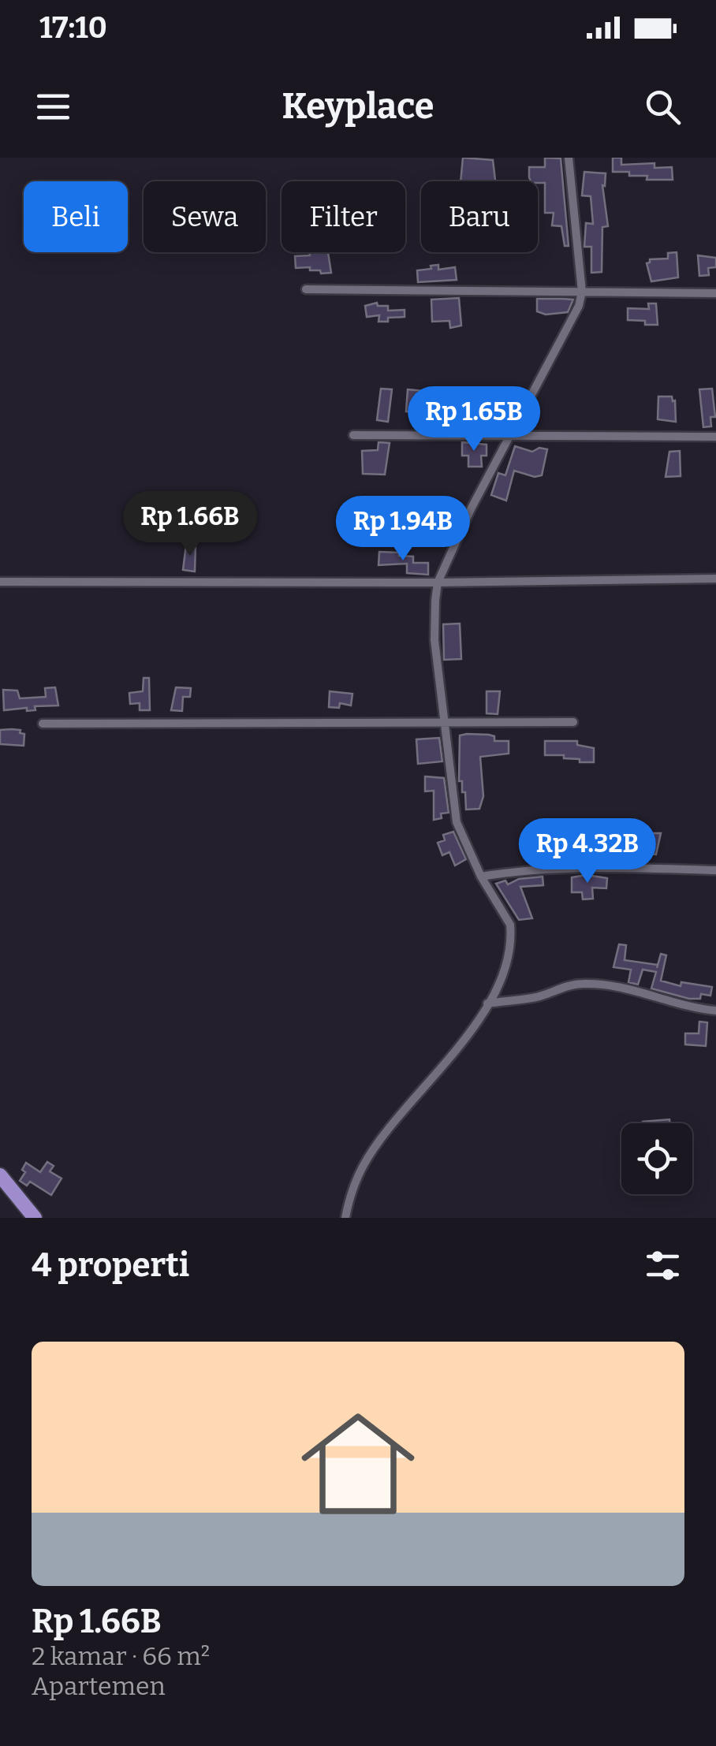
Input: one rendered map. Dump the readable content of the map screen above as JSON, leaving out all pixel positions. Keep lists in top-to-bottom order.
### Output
{
  "page": {
    "status": "17:10",
    "header": "Keyplace",
    "chip": [
      "Beli",
      "Sewa",
      "Filter",
      "Baru"
    ],
    "price": [
      "Rp 1.65B",
      "Rp 1.66B",
      "Rp 1.94B",
      "Rp 4.32B"
    ],
    "heading": "4 properti",
    "list": [
      {
        "name": "Rp 1.66B",
        "note": "2 kamar · 66 m² · Apartemen"
      }
    ]
  }
}
